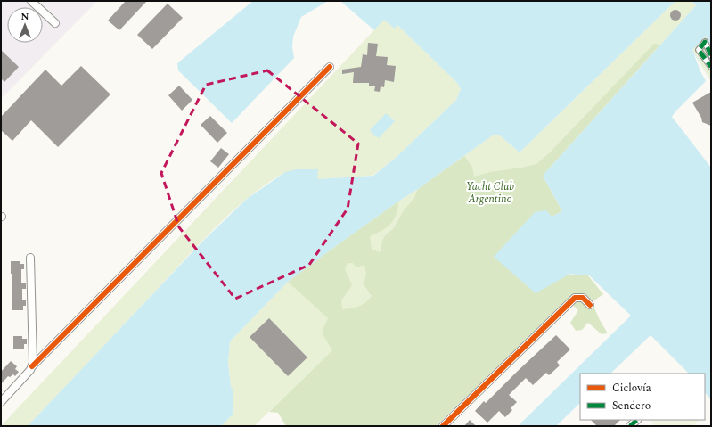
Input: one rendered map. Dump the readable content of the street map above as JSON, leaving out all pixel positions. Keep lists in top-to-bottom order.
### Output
{
  "parks": ["Yacht Club Argentino"],
  "legend": ["Ciclovía", "Sendero"],
  "north": "top"
}
